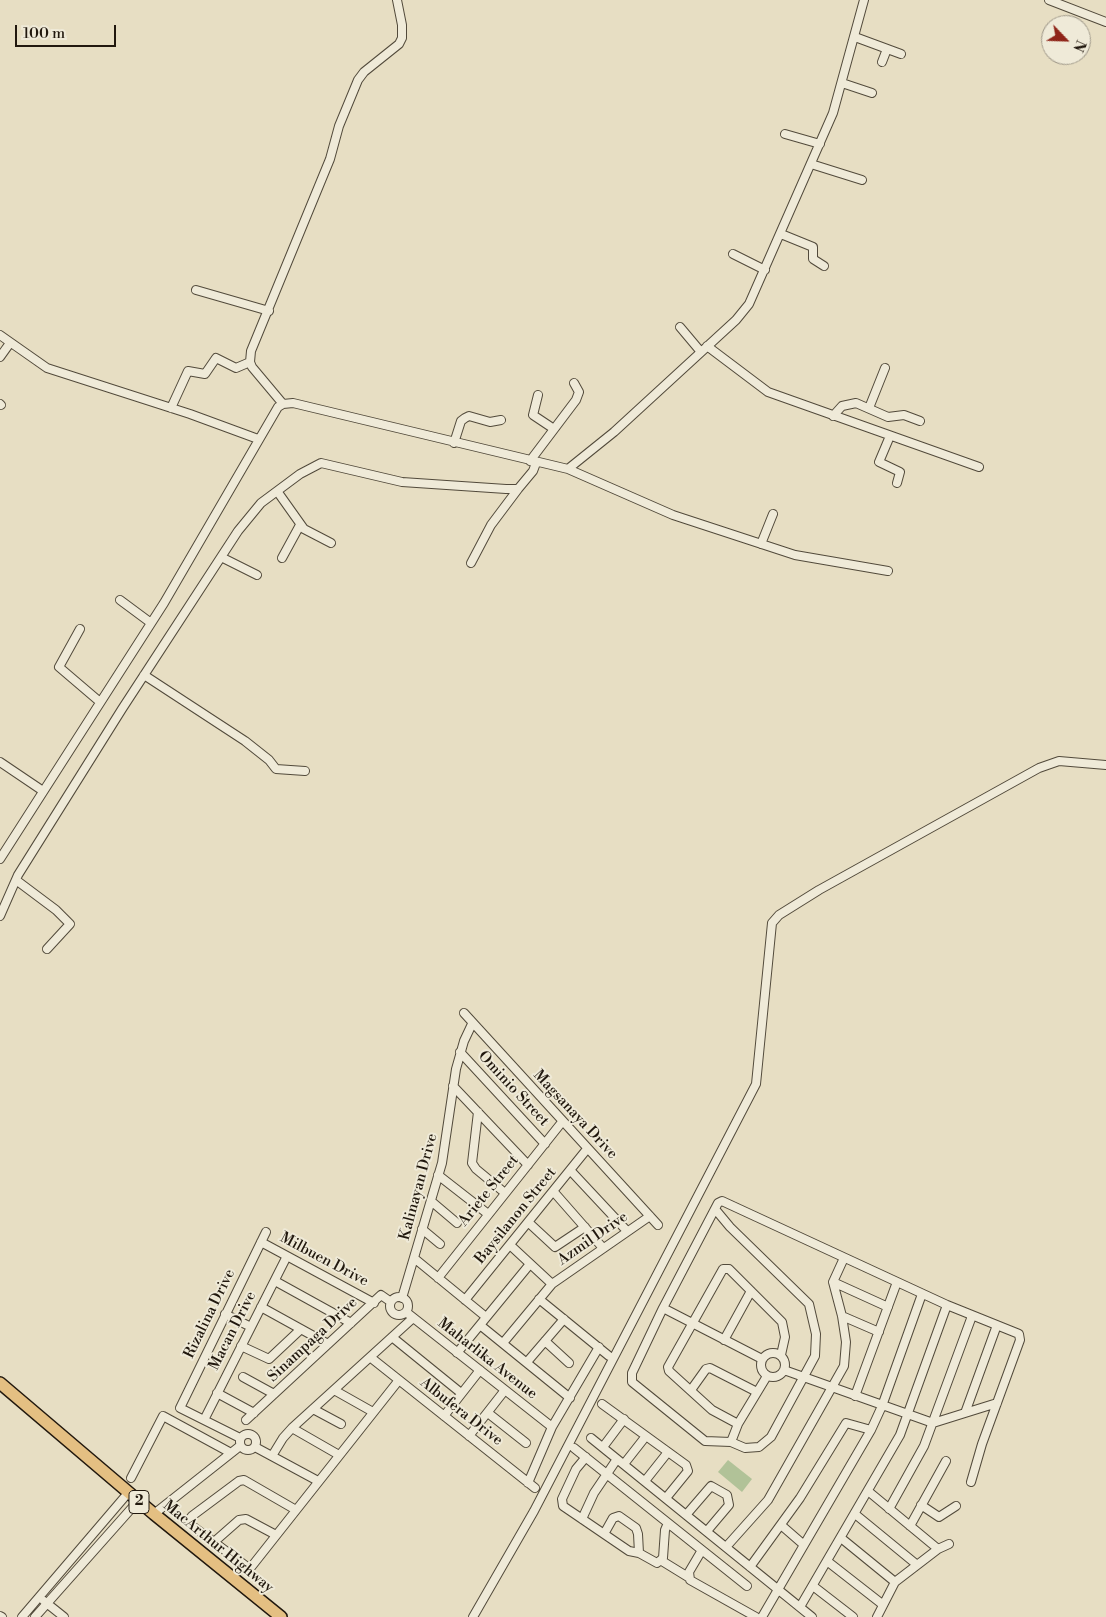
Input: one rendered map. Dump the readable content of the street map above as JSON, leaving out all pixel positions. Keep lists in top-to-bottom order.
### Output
{
  "streets": {
    "highway": ["2", "MacArthur Highway"],
    "street": [
      "Ominio Street",
      "Magsanaya Drive",
      "Kalinayan Drive",
      "Ariete Street",
      "Baysilanon Street",
      "Azmil Drive",
      "Milbuen Drive",
      "Rizalina Drive",
      "Macan Drive",
      "Sinampaga Drive",
      "Maharlika Avenue",
      "Albufera Drive"
    ]
  },
  "crossings": [
    ["Ominio Street", "Kalinayan Drive"],
    ["Ominio Street", "Ariete Street"],
    ["Magsanaya Drive", "Kalinayan Drive"],
    ["Magsanaya Drive", "Ariete Street"],
    ["Magsanaya Drive", "Baysilanon Street"],
    ["Magsanaya Drive", "Azmil Drive"],
    ["Kalinayan Drive", "Sinampaga Drive"],
    ["Kalinayan Drive", "Maharlika Avenue"],
    ["Milbuen Drive", "Rizalina Drive"],
    ["Milbuen Drive", "Macan Drive"],
    ["Milbuen Drive", "Sinampaga Drive"],
    ["Rizalina Drive", "Macan Drive"],
    ["Sinampaga Drive", "Maharlika Avenue"],
    ["Maharlika Avenue", "Albufera Drive"]
  ],
  "scale_bar": "100 m",
  "north": "bottom right"
}
